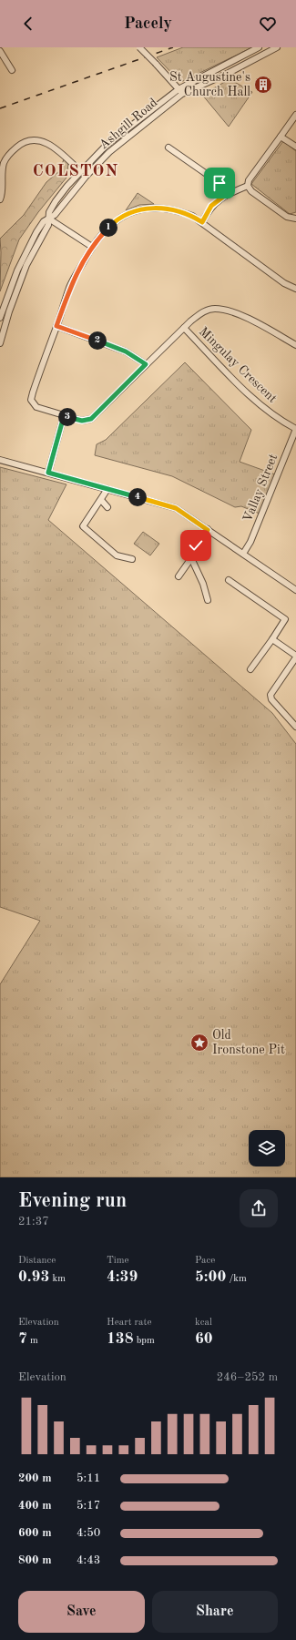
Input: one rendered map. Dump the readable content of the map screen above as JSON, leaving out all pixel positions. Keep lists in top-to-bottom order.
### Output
{
  "streets": {
    "street": ["Ashgill Road", "Mingulay Crescent", "Vallay Street"]
  },
  "crossings": [
    ["Mingulay Crescent", "Vallay Street"]
  ],
  "districts": ["COLSTON"],
  "places": {
    "building": ["St Augustine's Church Hall"],
    "place": ["Old Ironstone Pit"]
  },
  "page": {
    "header": "Pacely",
    "pins": [
      "1",
      "2",
      "3",
      "4"
    ],
    "heading": ["Evening run", "21:37"],
    "stats": [
      ["Distance", "0.93 km"],
      ["Time", "4:39"],
      ["Pace", "5:00 /km"],
      ["Elevation", "7 m"],
      ["Heart rate", "138 bpm"],
      ["kcal", "60"]
    ],
    "chart": ["Elevation", "246–252 m"],
    "list": [
      {
        "name": "200 m",
        "note": "5:11"
      },
      {
        "name": "400 m",
        "note": "5:17"
      },
      {
        "name": "600 m",
        "note": "4:50"
      },
      {
        "name": "800 m",
        "note": "4:43"
      }
    ],
    "buttons": ["Save", "Share"]
  }
}
